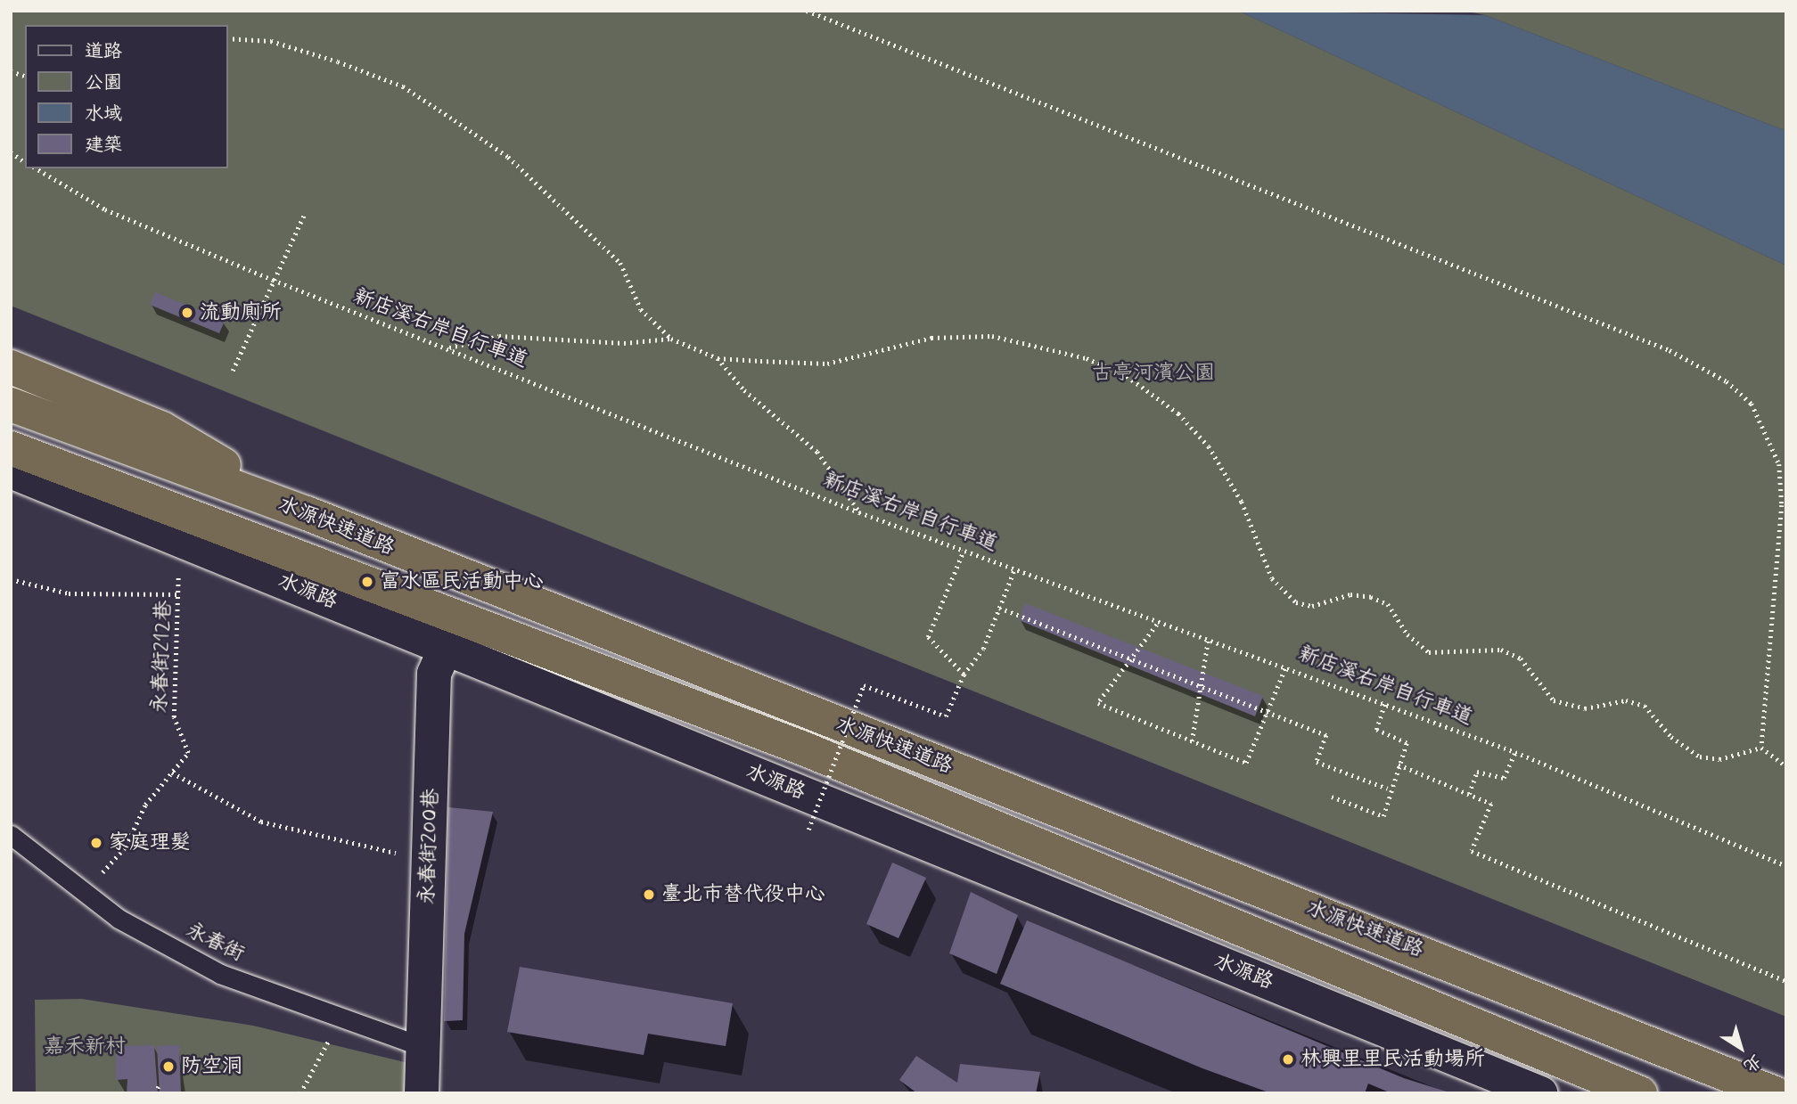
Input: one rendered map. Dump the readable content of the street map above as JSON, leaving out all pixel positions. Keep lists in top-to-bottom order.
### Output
{
  "streets": {
    "highway": ["水源快速道路"],
    "street": ["水源路", "永春街200巷"],
    "lane": ["永春街"],
    "path": ["新店溪右岸自行車道", "永春街212巷"]
  },
  "crossings": [
    ["水源路", "永春街200巷"],
    ["永春街212巷", "永春街"],
    ["永春街200巷", "永春街"]
  ],
  "parks": ["古亭河濱公園", "嘉禾新村"],
  "places": [
    "流動廁所",
    "富水區民活動中心",
    "家庭理髮",
    "臺北市替代役中心",
    "林興里里民活動場所",
    "防空洞"
  ],
  "legend": [
    "道路",
    "公園",
    "水域",
    "建築"
  ],
  "north": "bottom right"
}
